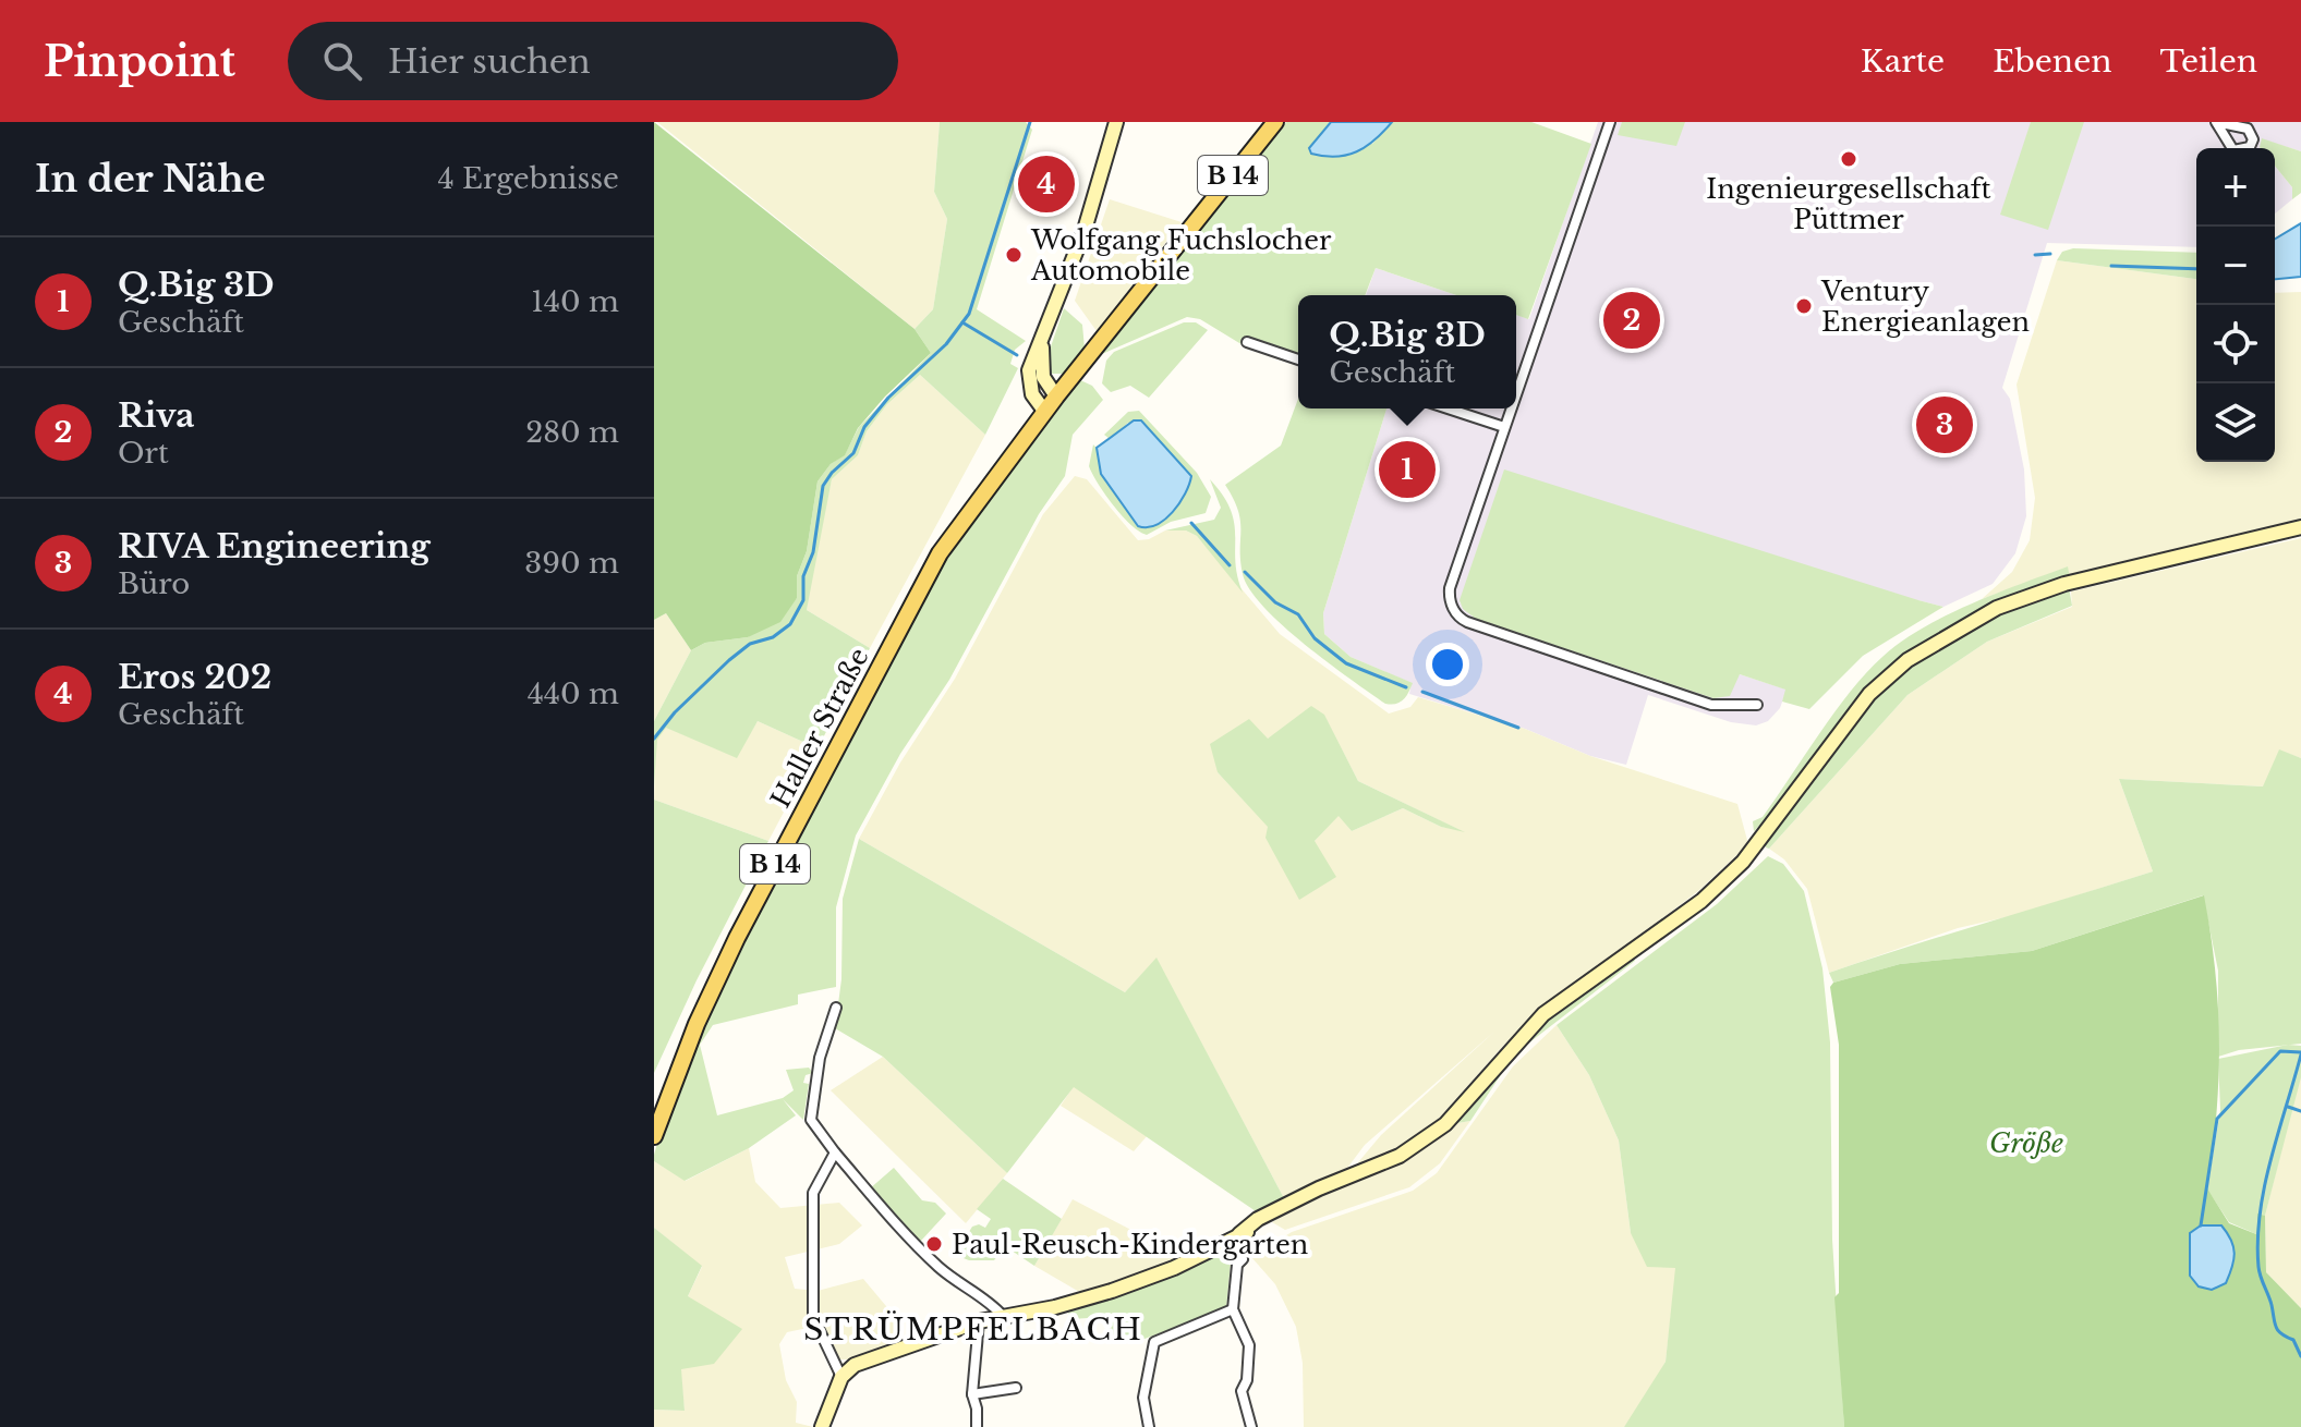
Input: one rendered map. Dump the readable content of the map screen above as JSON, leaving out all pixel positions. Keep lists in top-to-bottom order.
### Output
{
  "streets": {
    "main road": ["B 14", "Haller Straße"]
  },
  "crossings": [
    ["B 14", "Haller Straße"]
  ],
  "districts": ["STRÜMPFELBACH"],
  "parks": ["Größe"],
  "places": [
    "Ingenieurgesellschaft Püttmer",
    "Wolfgang Fuchslocher Automobile",
    "Ventury Energieanlagen",
    "Paul-Reusch-Kindergarten"
  ],
  "page": {
    "header": "Pinpoint",
    "search": "Hier suchen",
    "nav": ["Karte", "Ebenen", "Teilen"],
    "heading": ["In der Nähe", "4 Ergebnisse"],
    "map_buttons": ["+", "−"],
    "pins": [
      "4",
      "2",
      "3",
      "1"
    ],
    "list": [
      {
        "mark": "1",
        "name": "Q.Big 3D",
        "note": "Geschäft",
        "value": "140 m"
      },
      {
        "mark": "2",
        "name": "Riva",
        "note": "Ort",
        "value": "280 m"
      },
      {
        "mark": "3",
        "name": "RIVA Engineering",
        "note": "Büro",
        "value": "390 m"
      },
      {
        "mark": "4",
        "name": "Eros 202",
        "note": "Geschäft",
        "value": "440 m"
      }
    ],
    "popup": ["Q.Big 3D", "Geschäft"]
  }
}
